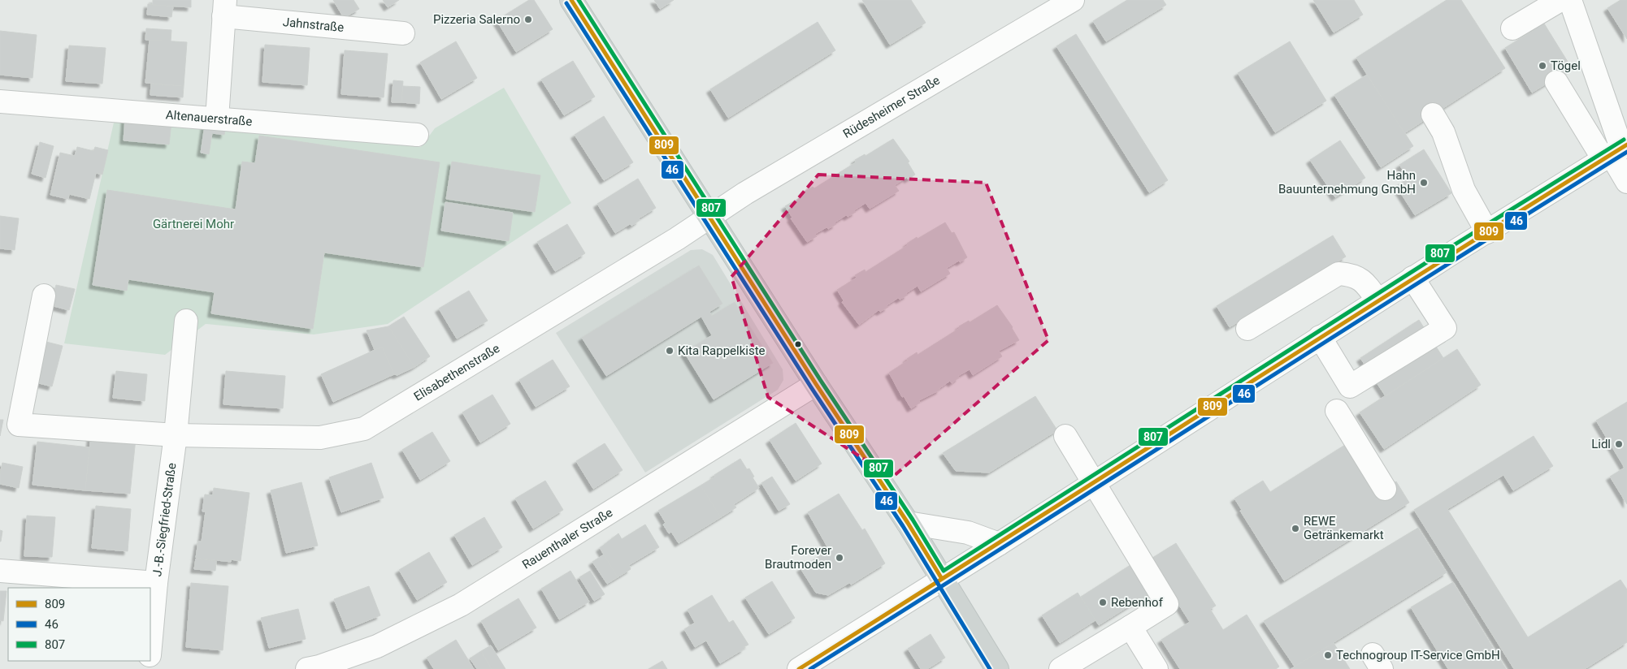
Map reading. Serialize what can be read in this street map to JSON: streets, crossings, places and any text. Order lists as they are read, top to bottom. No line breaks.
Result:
{"streets":{"street":["Jahnstraße","Rüdesheimer Straße","Altenauerstraße","Elisabethenstraße","J.-B.-Siegfried-Straße","Rauenthaler Straße"]},"crossings":[["Jahnstraße","Altenauerstraße"],["Rüdesheimer Straße","Elisabethenstraße"],["Elisabethenstraße","J.-B.-Siegfried-Straße"]],"parks":["Gärtnerei Mohr"],"places":["Pizzeria Salerno","Tögel","Hahn Bauunternehmung GmbH","Kita Rappelkiste","Lidl","REWE Getränkemarkt","Forever Brautmoden","Rebenhof","Technogroup IT-Service GmbH"],"lines":["transit line 809","transit line 807","transit line 46"],"legend":["809","46","807"]}
